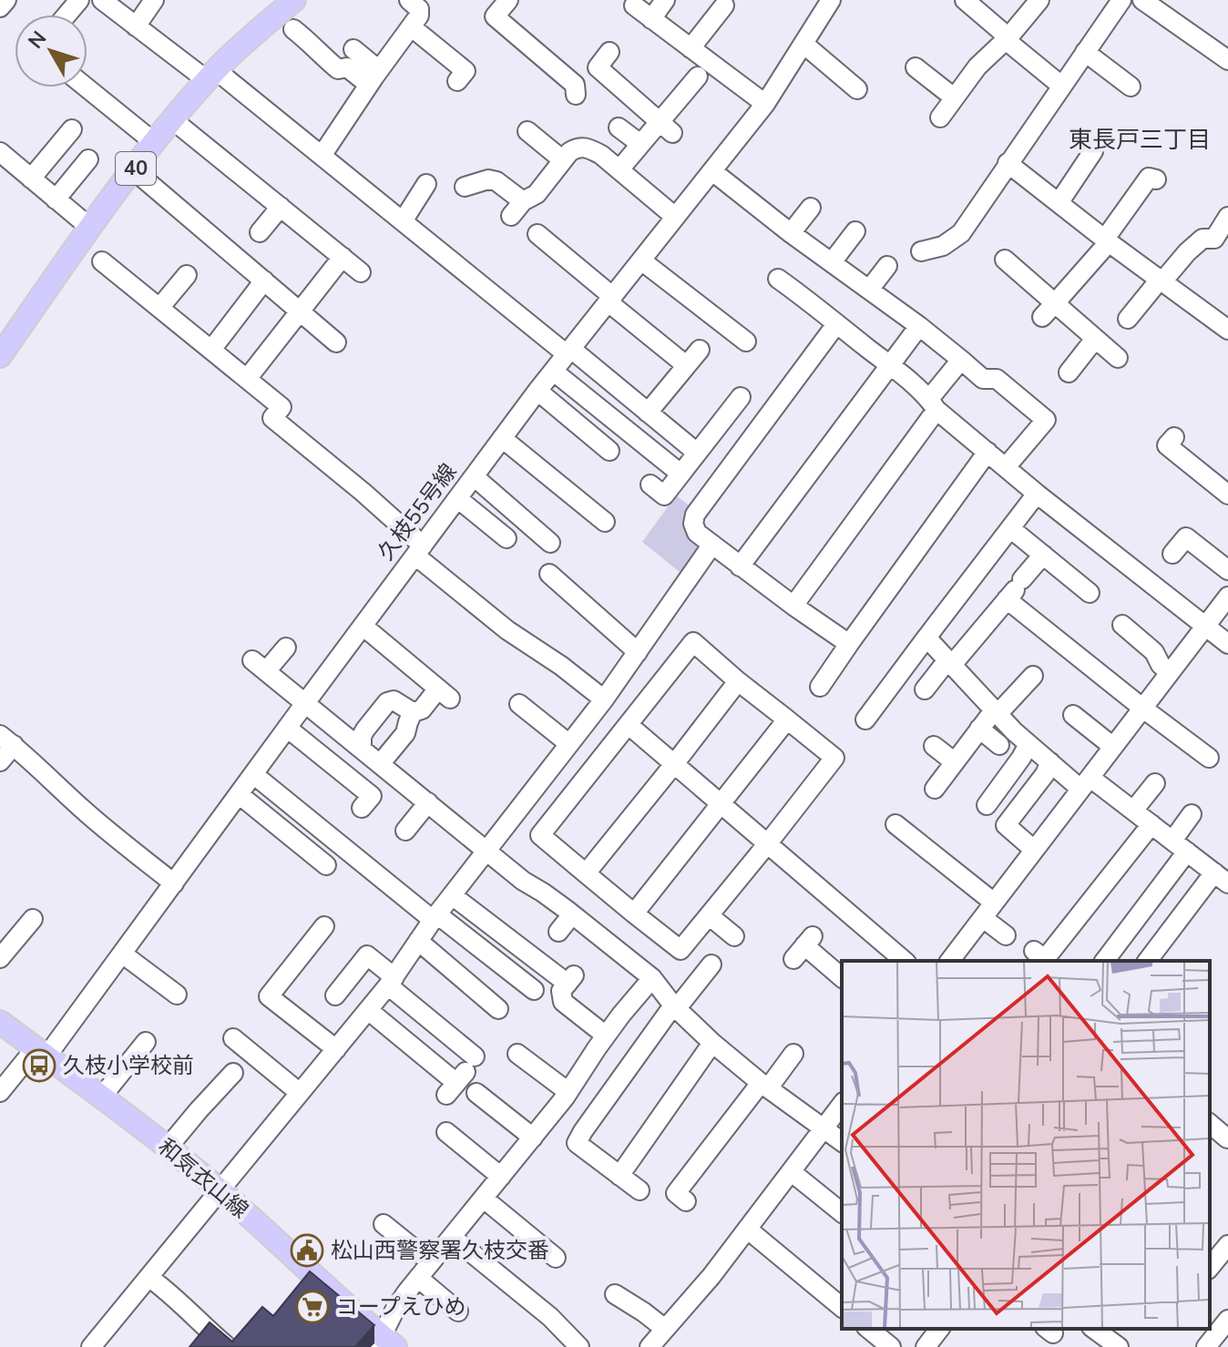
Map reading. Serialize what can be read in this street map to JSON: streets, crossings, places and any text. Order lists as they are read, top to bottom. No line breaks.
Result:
{"streets":{"main road":["40","和気衣山線"],"street":["久枝55号線"]},"crossings":[["久枝55号線","和気衣山線"]],"districts":["東長戸三丁目"],"places":{"bus stop":["久枝小学校前"],"public building":["松山西警察署久枝交番"],"supermarket":["コープえひめ"]},"north":"top left"}
